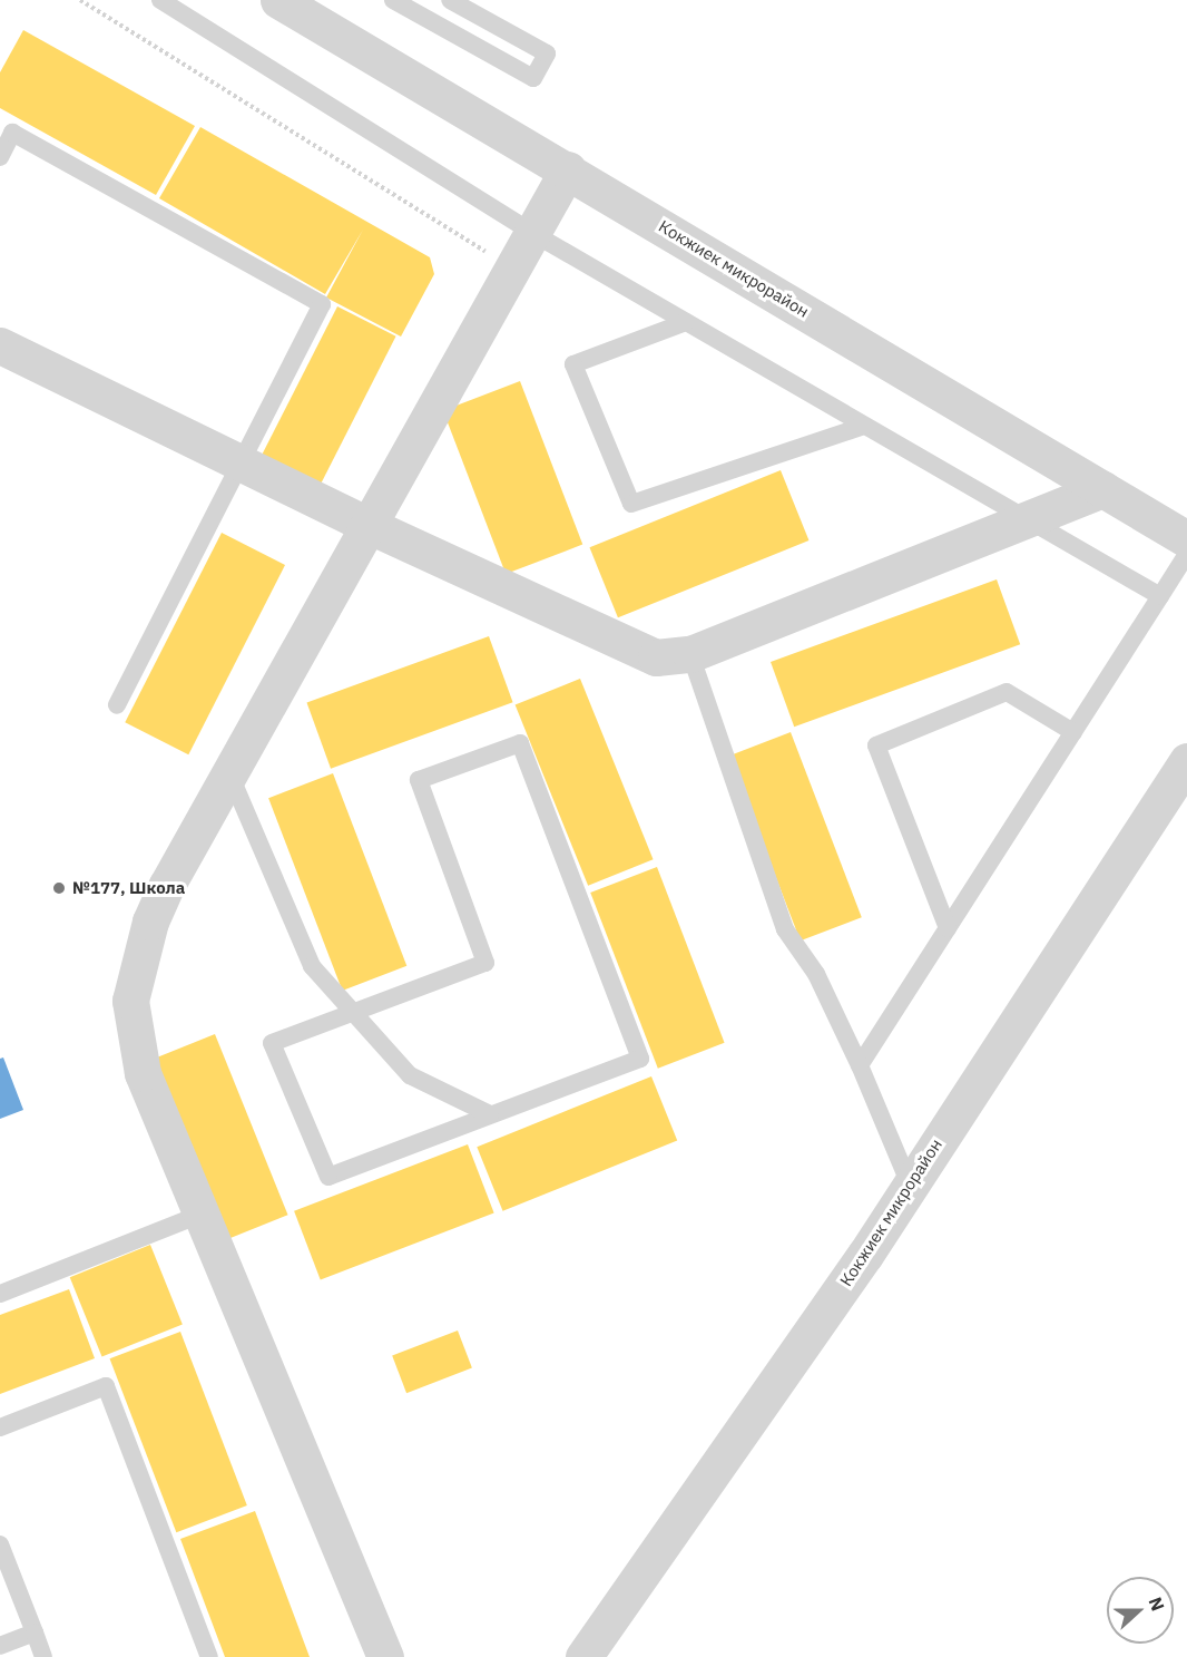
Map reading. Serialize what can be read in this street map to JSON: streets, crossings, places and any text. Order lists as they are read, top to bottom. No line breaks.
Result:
{"streets":{"street":["Кокжиек микрорайон"]},"places":["№177, Школа"],"north":"right"}
